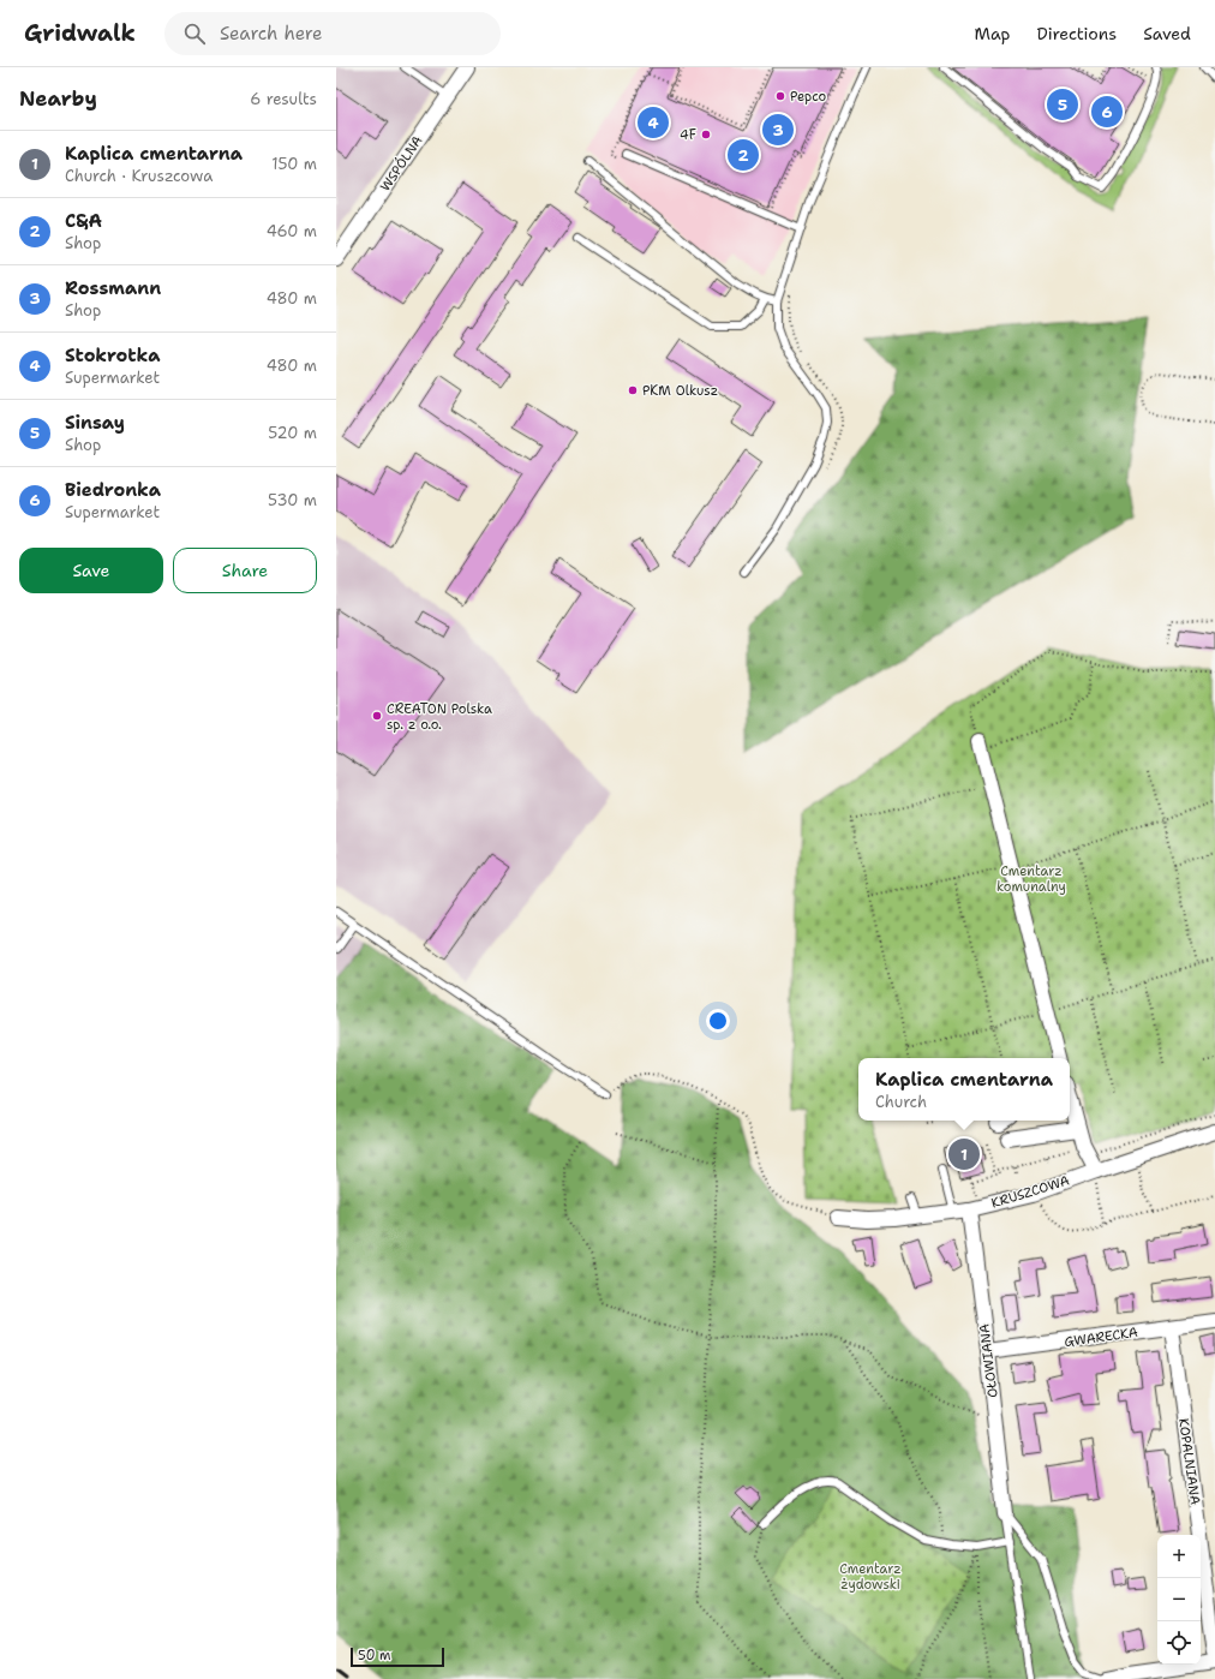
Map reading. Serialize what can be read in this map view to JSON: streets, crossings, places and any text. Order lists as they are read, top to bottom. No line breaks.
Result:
{"streets":{"street":["WSPÓLNA","KRUSZCOWA","GWARECKA","OŁOWIANA","KOPALNIANA"]},"crossings":[["KRUSZCOWA","OŁOWIANA"],["GWARECKA","OŁOWIANA"],["GWARECKA","KOPALNIANA"]],"parks":["Cmentarz komunalny","Cmentarz żydowski"],"places":["Pepco","4F","PKM Olkusz","CREATON Polska sp. z o.o."],"scale_bar":"50 m","page":{"header":"Gridwalk","search":"Search here","nav":["Map","Directions","Saved"],"heading":["Nearby","6 results"],"pins":["5","6","4","3","2","1"],"list":[{"mark":"1","name":"Kaplica cmentarna","note":"Church · Kruszcowa","value":"150 m"},{"mark":"2","name":"C&A","note":"Shop","value":"460 m"},{"mark":"3","name":"Rossmann","note":"Shop","value":"480 m"},{"mark":"4","name":"Stokrotka","note":"Supermarket","value":"480 m"},{"mark":"5","name":"Sinsay","note":"Shop","value":"520 m"},{"mark":"6","name":"Biedronka","note":"Supermarket","value":"530 m"}],"buttons":["Save","Share"],"popup":["Kaplica cmentarna","Church"],"map_buttons":["+","−"],"scale":"50 m"}}
